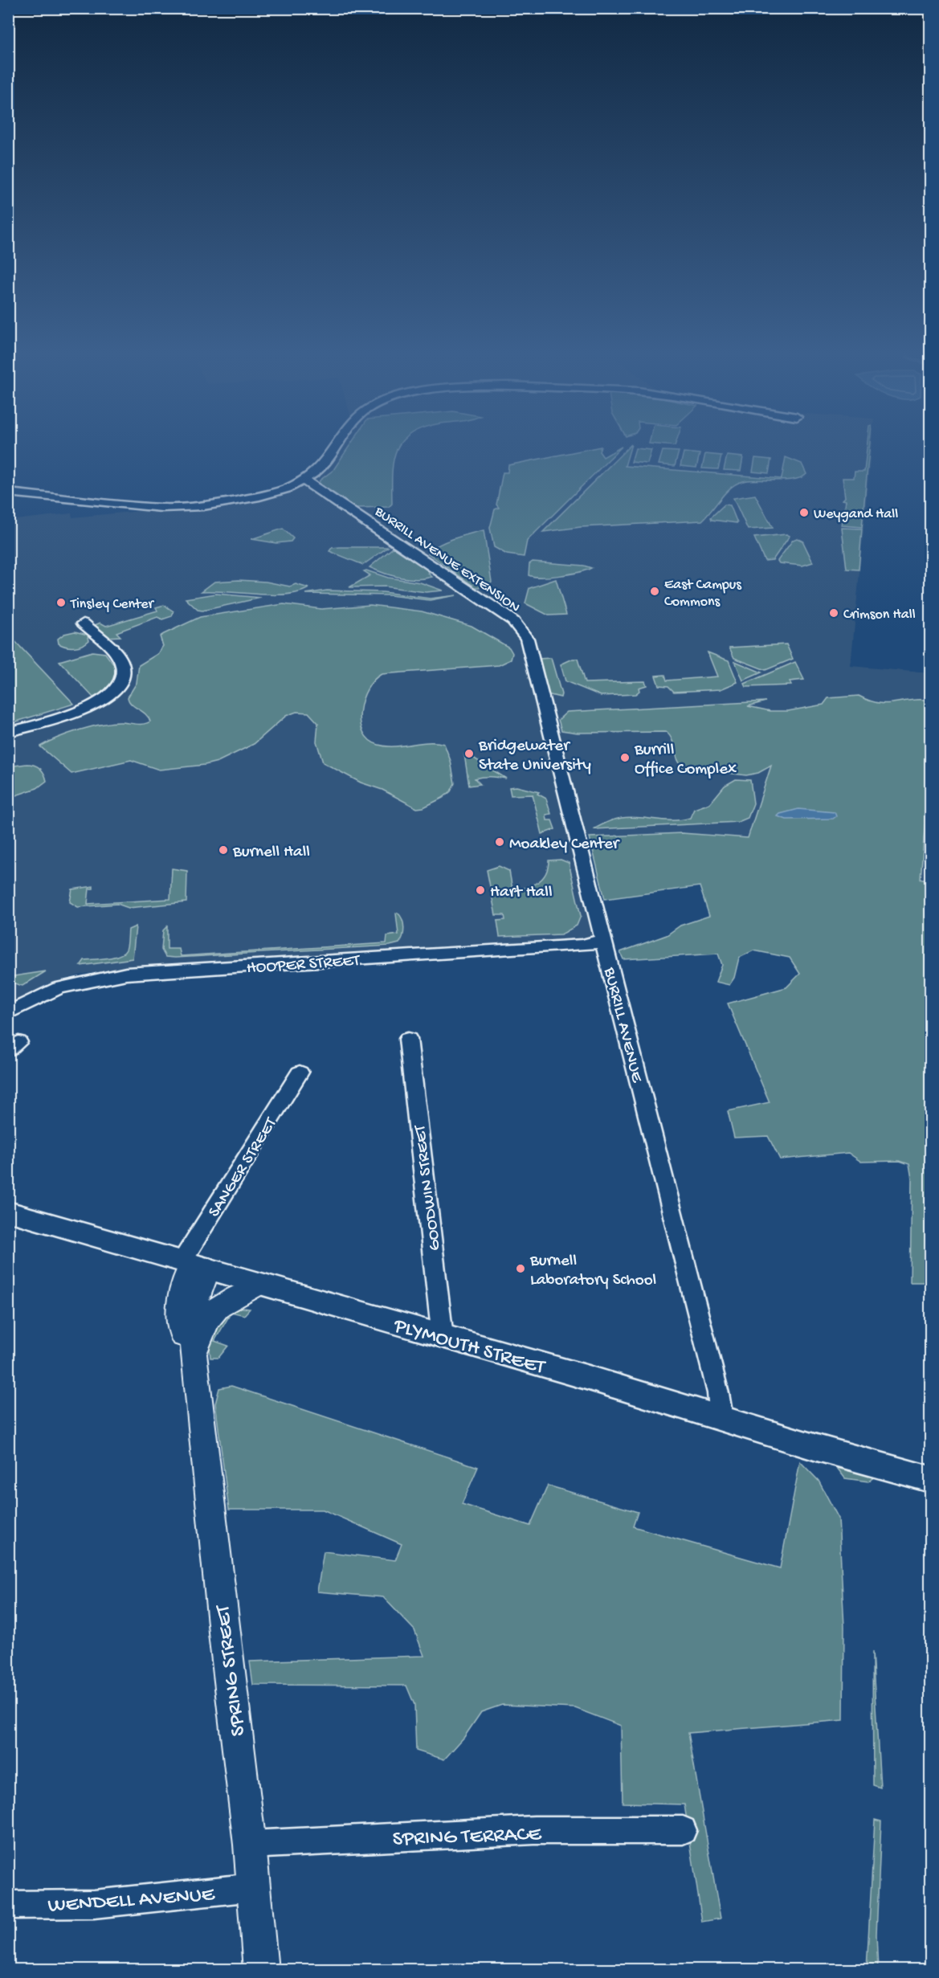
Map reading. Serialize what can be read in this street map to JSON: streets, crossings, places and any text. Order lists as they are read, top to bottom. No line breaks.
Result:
{"streets":{"main road":["PLYMOUTH STREET"],"street":["BURRILL AVENUE EXTENSION","HOOPER STREET","BURRILL AVENUE","SANGER STREET","GOODWIN STREET","SPRING STREET","SPRING TERRACE","WENDELL AVENUE"]},"crossings":[["BURRILL AVENUE EXTENSION","BURRILL AVENUE"],["HOOPER STREET","BURRILL AVENUE"],["BURRILL AVENUE","PLYMOUTH STREET"],["SANGER STREET","PLYMOUTH STREET"],["SANGER STREET","SPRING STREET"],["GOODWIN STREET","PLYMOUTH STREET"],["PLYMOUTH STREET","SPRING STREET"],["SPRING STREET","SPRING TERRACE"],["SPRING STREET","WENDELL AVENUE"]],"places":["Weygand Hall","East Campus Commons","Tinsley Center","Crimson Hall","Bridgewater State University","Burrill Office Complex","Moakley Center","Burnell Hall","Hart Hall","Burnell Laboratory School"]}
